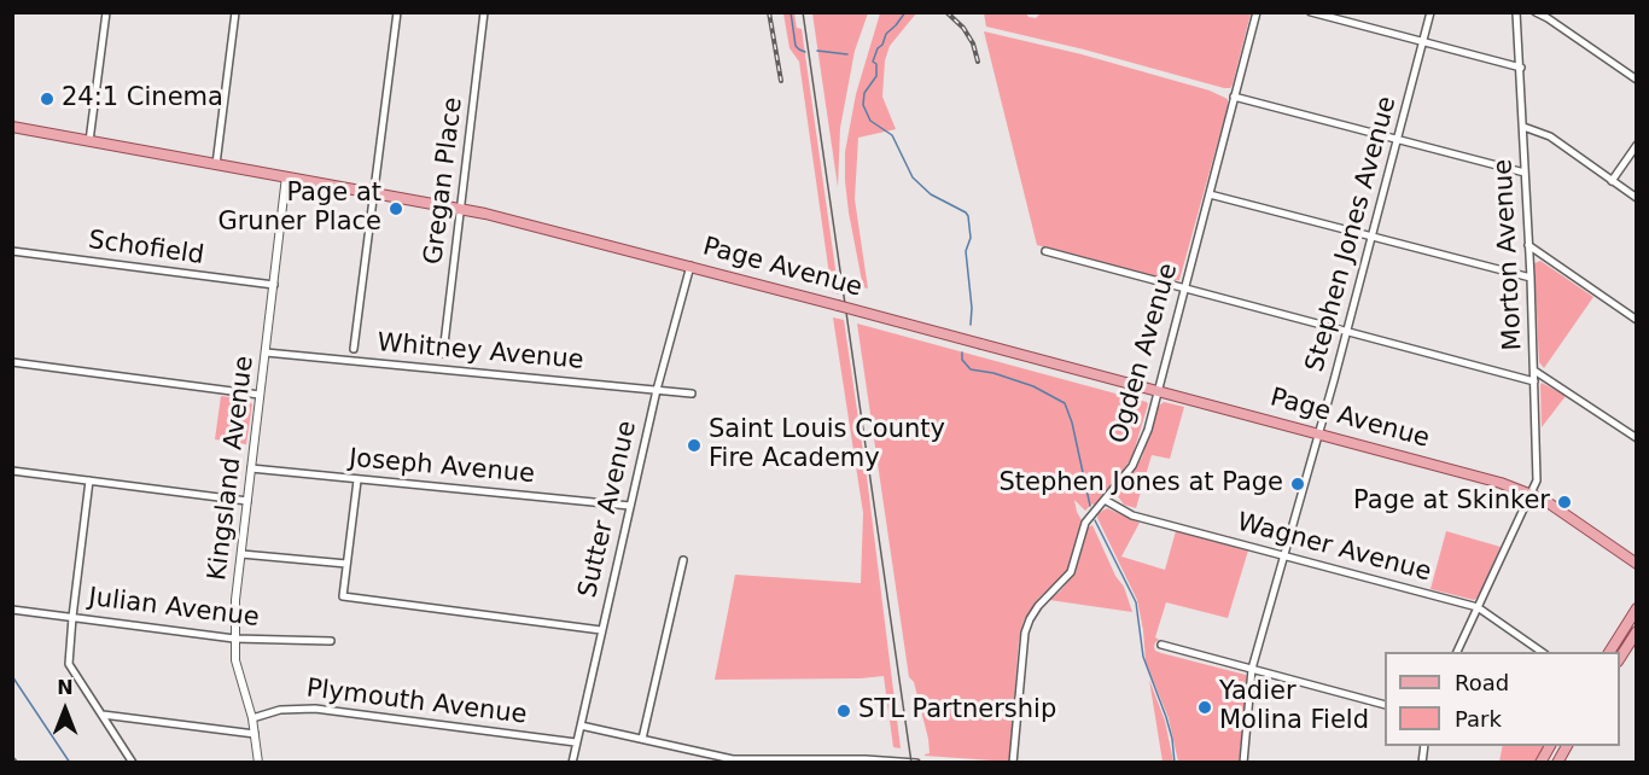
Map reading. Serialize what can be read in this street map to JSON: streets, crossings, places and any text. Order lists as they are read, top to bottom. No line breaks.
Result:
{"streets":{"main road":["Page Avenue"],"street":["Gregan Place","Stephen Jones Avenue","Schofield","Morton Avenue","Whitney Avenue","Ogden Avenue","Joseph Avenue","Kingsland Avenue","Sutter Avenue","Wagner Avenue","Julian Avenue","Plymouth Avenue"]},"crossings":[["Gregan Place","Page Avenue"],["Stephen Jones Avenue","Page Avenue"],["Stephen Jones Avenue","Wagner Avenue"],["Schofield","Kingsland Avenue"],["Morton Avenue","Page Avenue"],["Morton Avenue","Wagner Avenue"],["Page Avenue","Ogden Avenue"],["Page Avenue","Kingsland Avenue"],["Page Avenue","Sutter Avenue"],["Whitney Avenue","Kingsland Avenue"],["Whitney Avenue","Sutter Avenue"],["Ogden Avenue","Wagner Avenue"],["Joseph Avenue","Kingsland Avenue"],["Joseph Avenue","Sutter Avenue"],["Kingsland Avenue","Julian Avenue"],["Kingsland Avenue","Plymouth Avenue"],["Sutter Avenue","Plymouth Avenue"]],"places":["24:1 Cinema","Page at Gruner Place","Saint Louis County Fire Academy","Stephen Jones at Page","Page at Skinker","Yadier Molina Field","STL Partnership"],"legend":["Road","Park"],"north":"top"}
